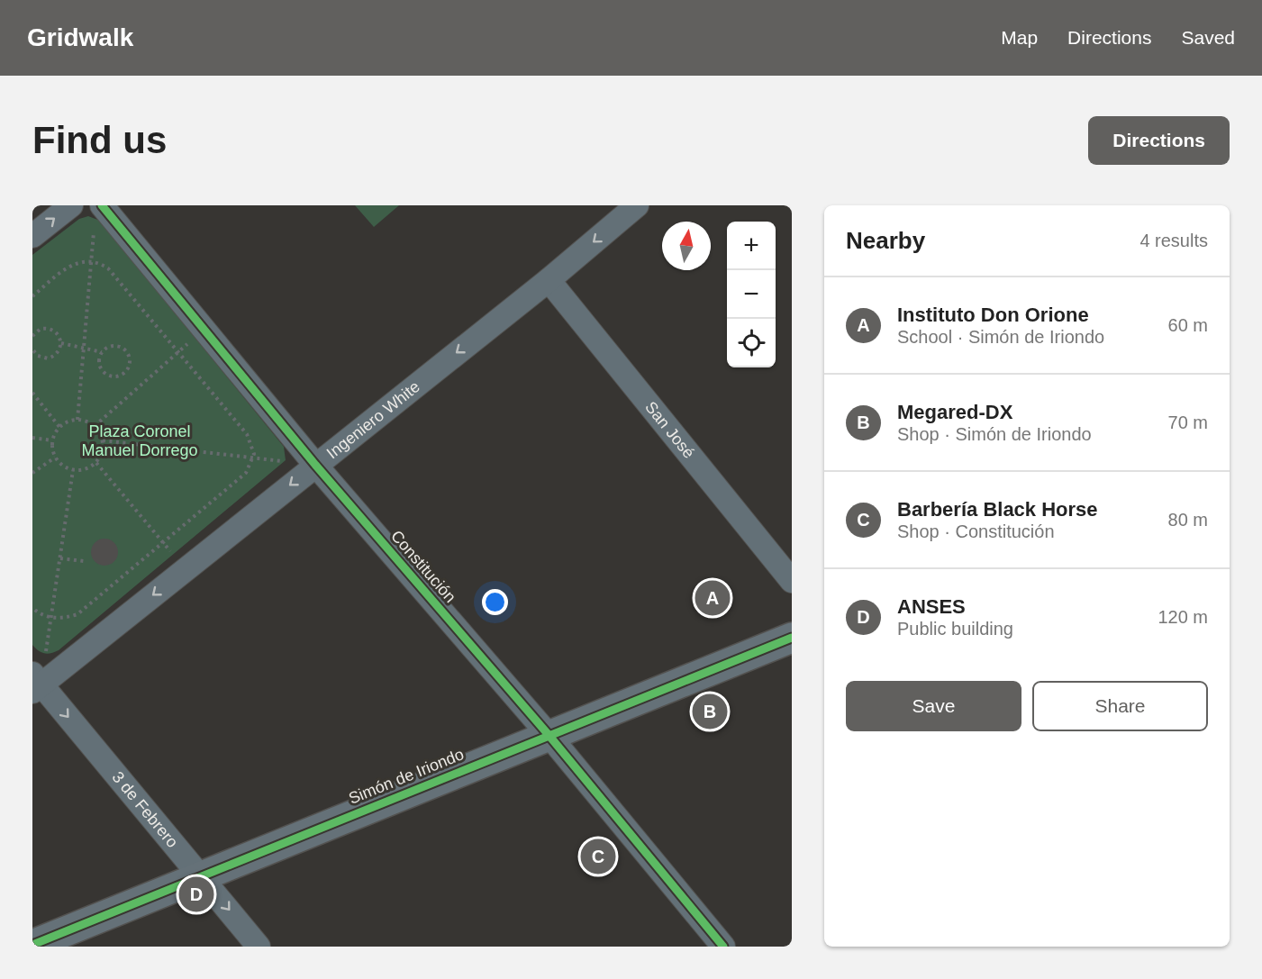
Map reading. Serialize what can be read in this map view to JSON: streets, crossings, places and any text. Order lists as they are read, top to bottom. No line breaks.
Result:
{"streets":{"street":["Ingeniero White","San José","Constitución","Simón de Iriondo","3 de Febrero"]},"crossings":[["Ingeniero White","San José"],["Ingeniero White","Constitución"],["Ingeniero White","3 de Febrero"],["Constitución","Simón de Iriondo"],["Simón de Iriondo","3 de Febrero"]],"one_way":["Ingeniero White","3 de Febrero"],"parks":["Plaza Coronel Manuel Dorrego"],"north":"top","page":{"header":"Gridwalk","nav":["Map","Directions","Saved"],"buttons":["Directions",["Save","Share"]],"title":"Find us","heading":["Nearby","4 results"],"map_buttons":["+","−"],"list":[{"mark":"A","name":"Instituto Don Orione","note":"School · Simón de Iriondo","value":"60 m"},{"mark":"B","name":"Megared-DX","note":"Shop · Simón de Iriondo","value":"70 m"},{"mark":"C","name":"Barbería Black Horse","note":"Shop · Constitución","value":"80 m"},{"mark":"D","name":"ANSES","note":"Public building","value":"120 m"}],"pins":["A","B","C","D"]}}
